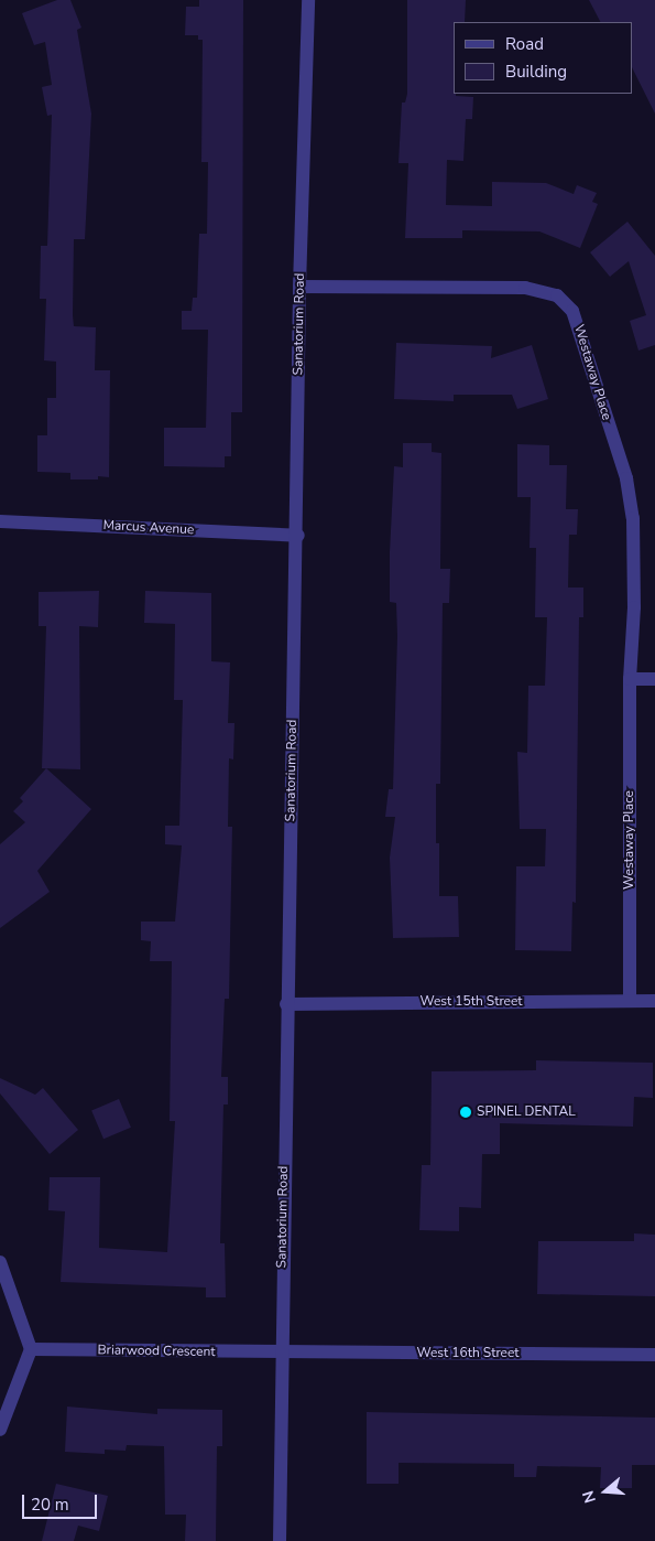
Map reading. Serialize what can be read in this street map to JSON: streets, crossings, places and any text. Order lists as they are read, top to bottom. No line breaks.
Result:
{"streets":{"street":["Sanatorium Road","Westaway Place","Marcus Avenue","West 15th Street","Briarwood Crescent","West 16th Street"]},"crossings":[["Sanatorium Road","Westaway Place"],["Sanatorium Road","Marcus Avenue"],["Sanatorium Road","West 15th Street"],["Sanatorium Road","Briarwood Crescent"],["Sanatorium Road","West 16th Street"],["Westaway Place","West 15th Street"],["Briarwood Crescent","West 16th Street"]],"places":["SPINEL DENTAL"],"legend":["Road","Building"],"scale_bar":"20 m","north":"left"}
